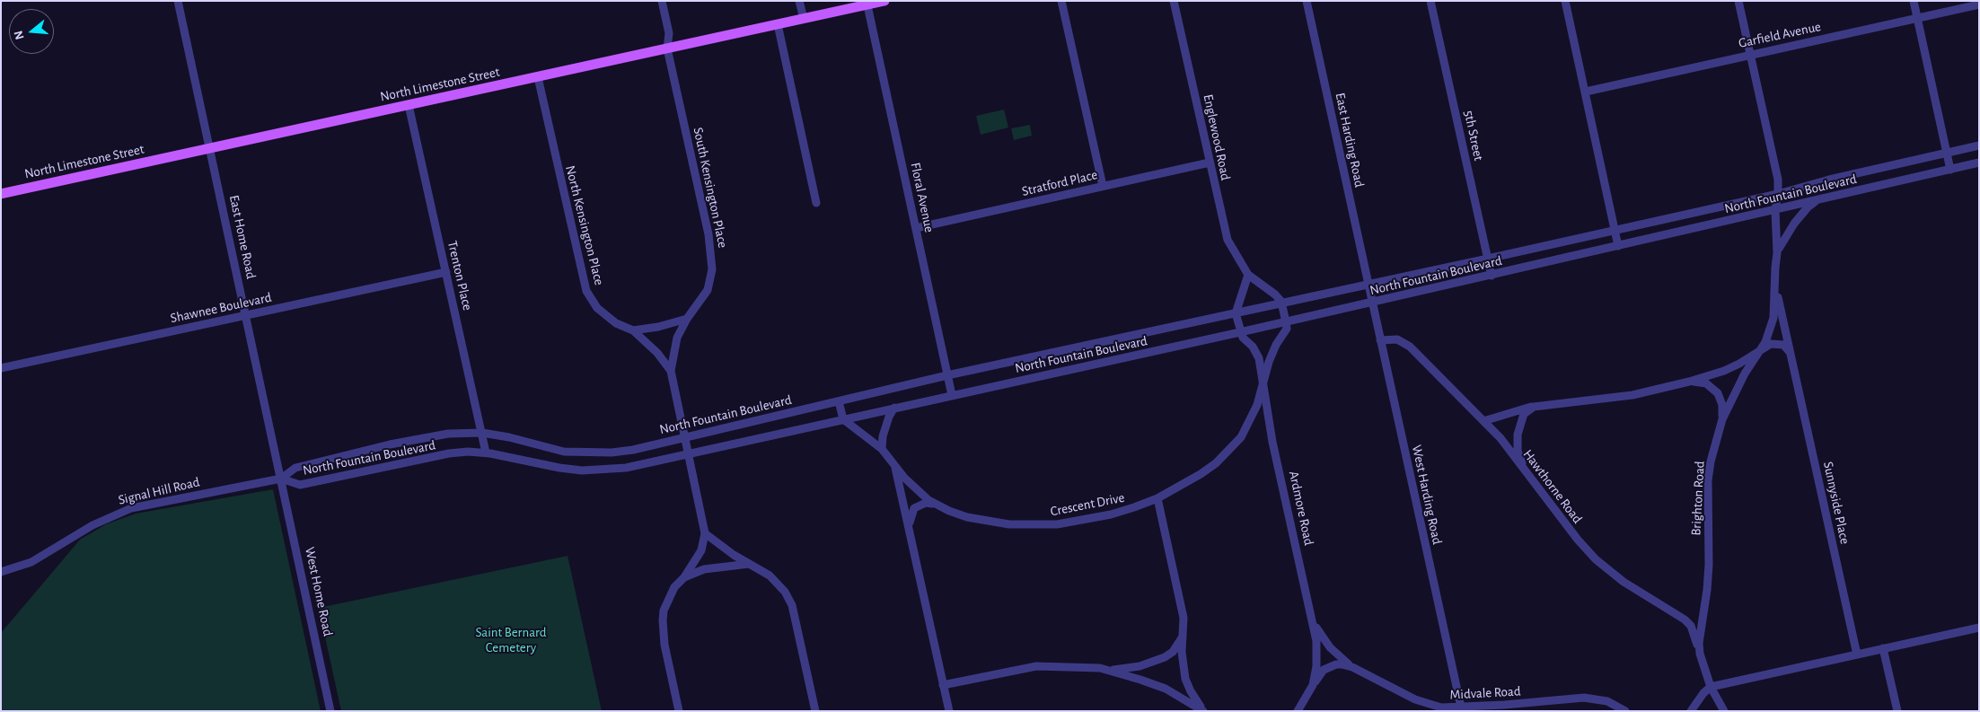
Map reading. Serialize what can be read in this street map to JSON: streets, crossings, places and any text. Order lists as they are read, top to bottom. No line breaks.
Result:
{"streets":{"main road":["North Limestone Street"],"street":["Garfield Avenue","5th Street","Englewood Road","East Harding Road","Stratford Place","South Kensington Place","North Fountain Boulevard","Floral Avenue","North Kensington Place","East Home Road","Trenton Place","Shawnee Boulevard","Hawthorne Road","Signal Hill Road","West Harding Road","Brighton Road","Sunnyside Place","Crescent Drive","Ardmore Road","West Home Road","Midvale Road"]},"crossings":[["Garfield Avenue","Brighton Road"],["North Limestone Street","South Kensington Place"],["North Limestone Street","Floral Avenue"],["North Limestone Street","North Kensington Place"],["North Limestone Street","East Home Road"],["North Limestone Street","Trenton Place"],["5th Street","North Fountain Boulevard"],["Englewood Road","Stratford Place"],["Englewood Road","North Fountain Boulevard"],["East Harding Road","North Fountain Boulevard"],["East Harding Road","West Harding Road"],["Stratford Place","Floral Avenue"],["South Kensington Place","North Kensington Place"],["North Fountain Boulevard","Floral Avenue"],["North Fountain Boulevard","East Home Road"],["North Fountain Boulevard","Trenton Place"],["North Fountain Boulevard","Signal Hill Road"],["North Fountain Boulevard","West Harding Road"],["North Fountain Boulevard","Brighton Road"],["North Fountain Boulevard","Crescent Drive"],["North Fountain Boulevard","Ardmore Road"],["North Fountain Boulevard","West Home Road"],["East Home Road","Shawnee Boulevard"],["East Home Road","Signal Hill Road"],["East Home Road","West Home Road"],["Trenton Place","Shawnee Boulevard"],["Hawthorne Road","West Harding Road"],["Hawthorne Road","Brighton Road"],["Signal Hill Road","West Home Road"],["West Harding Road","Midvale Road"],["Brighton Road","Sunnyside Place"],["Crescent Drive","Ardmore Road"],["Ardmore Road","Midvale Road"]],"parks":["Saint Bernard Cemetery"],"north":"left"}
